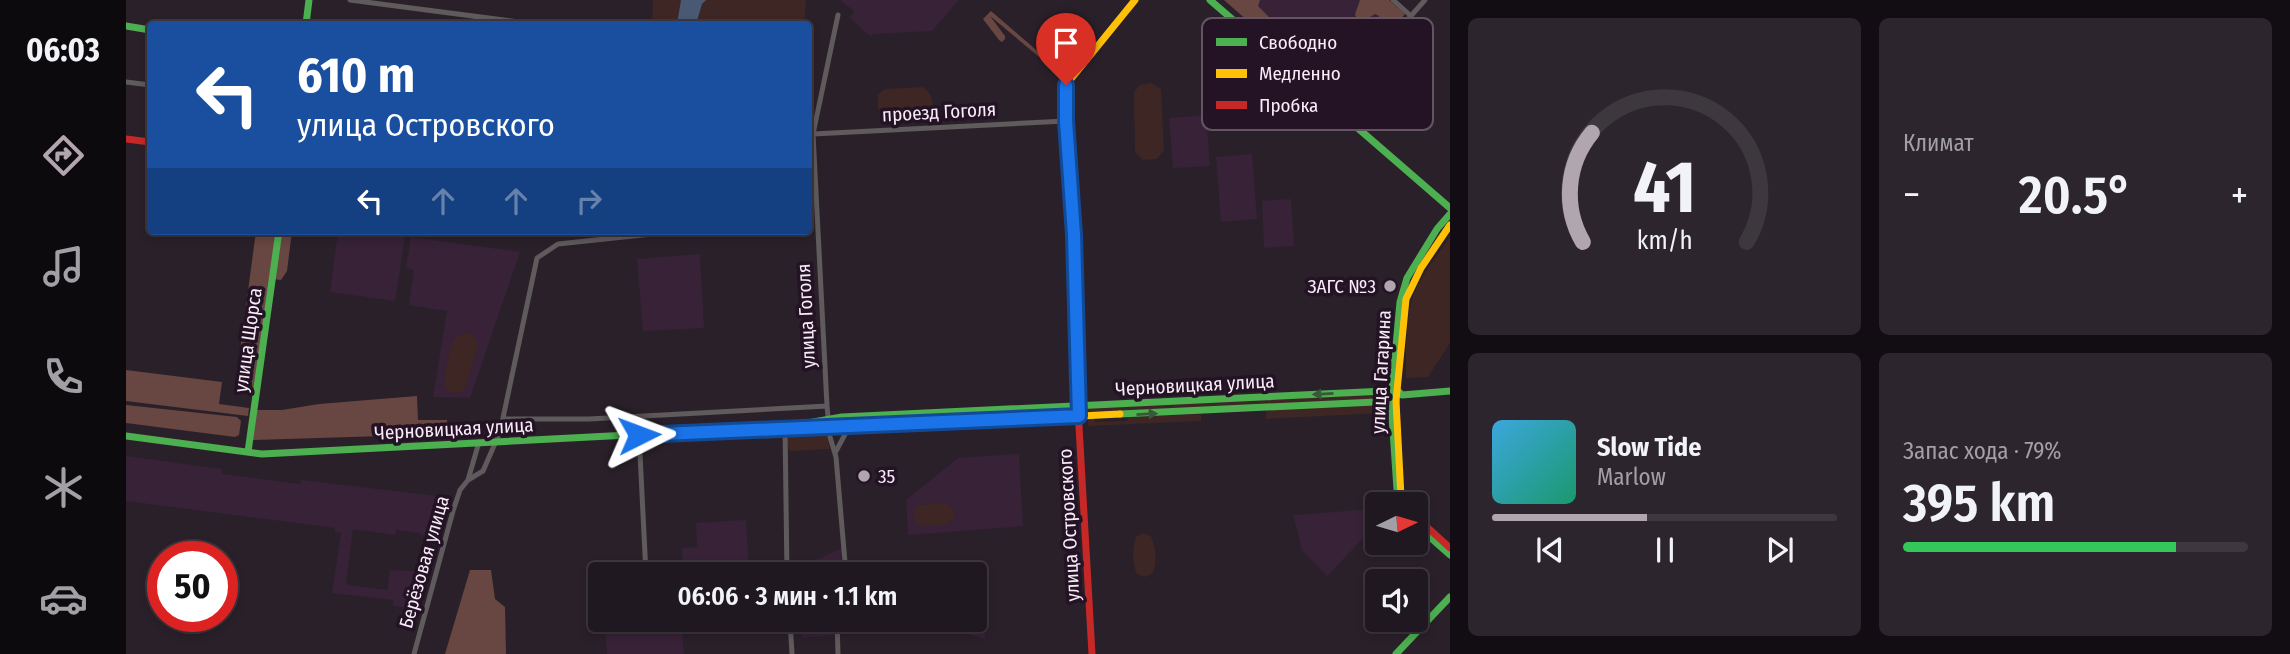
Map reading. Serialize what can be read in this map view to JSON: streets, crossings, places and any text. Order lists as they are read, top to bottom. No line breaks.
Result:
{"streets":{"main road":["улица Щорса","улица Гагарина","Черновицкая улица","улица Островского"],"street":["проезд Гоголя","улица Гоголя","Берёзовая улица"]},"crossings":[["проезд Гоголя","улица Гоголя"],["проезд Гоголя","улица Островского"],["улица Гоголя","Черновицкая улица"],["улица Щорса","Черновицкая улица"],["улица Гагарина","Черновицкая улица"],["Черновицкая улица","улица Островского"],["Черновицкая улица","Берёзовая улица"]],"places":["ЗАГС №3","35"],"legend":["Свободно","Медленно","Пробка"],"north":"right","page":{"tabs":"06:03","tile":["Климат",["Запас хода · 79%","395 km"]],"turn":["610 m","улица Островского"],"heat":["−","20.5°","+"],"song":["Slow Tide","Marlow"],"limit":"50","trip":"06:06 · 3 мин · 1.1 km","gauge":["41","km/h"]}}
